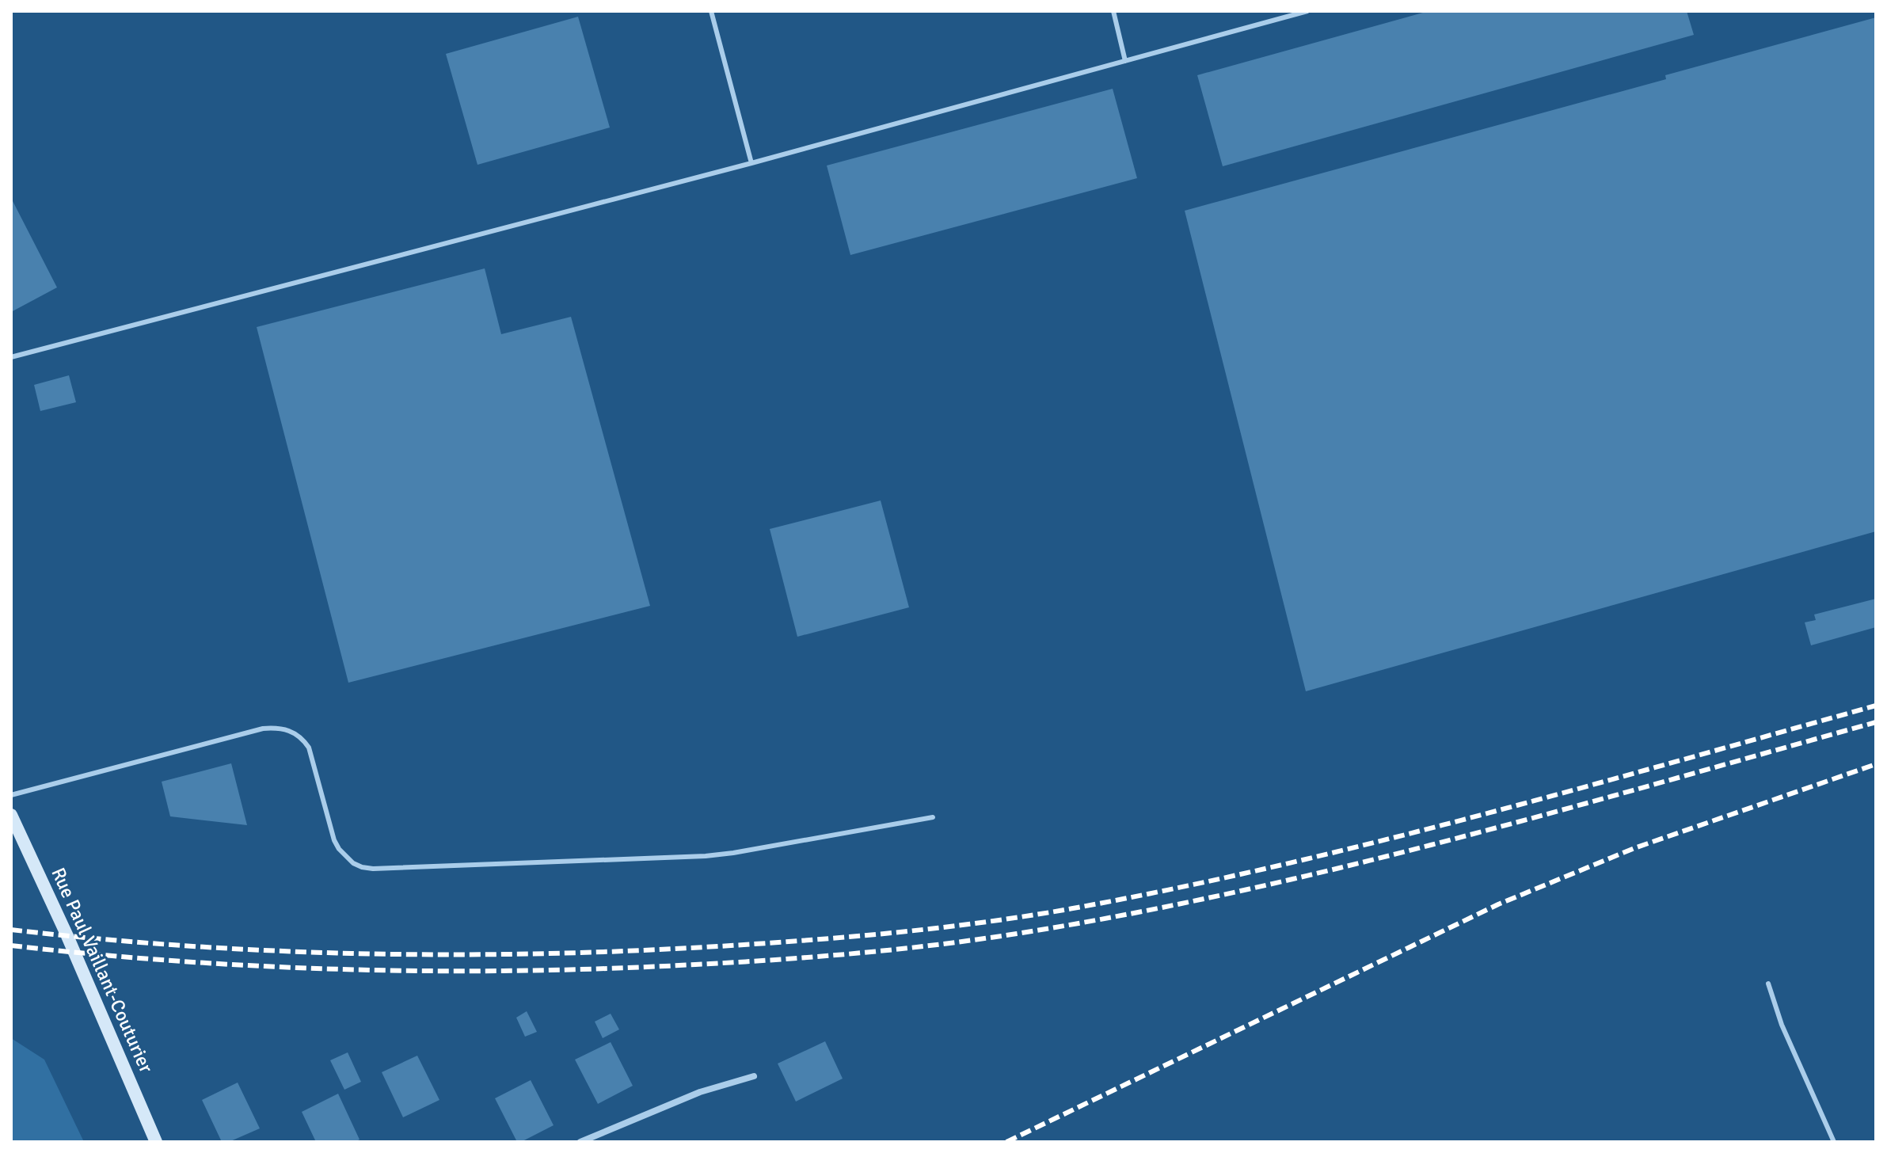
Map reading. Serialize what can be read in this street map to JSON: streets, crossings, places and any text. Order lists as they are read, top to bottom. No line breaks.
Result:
{"streets":{"street":["Rue Paul Vaillant-Couturier"]}}
